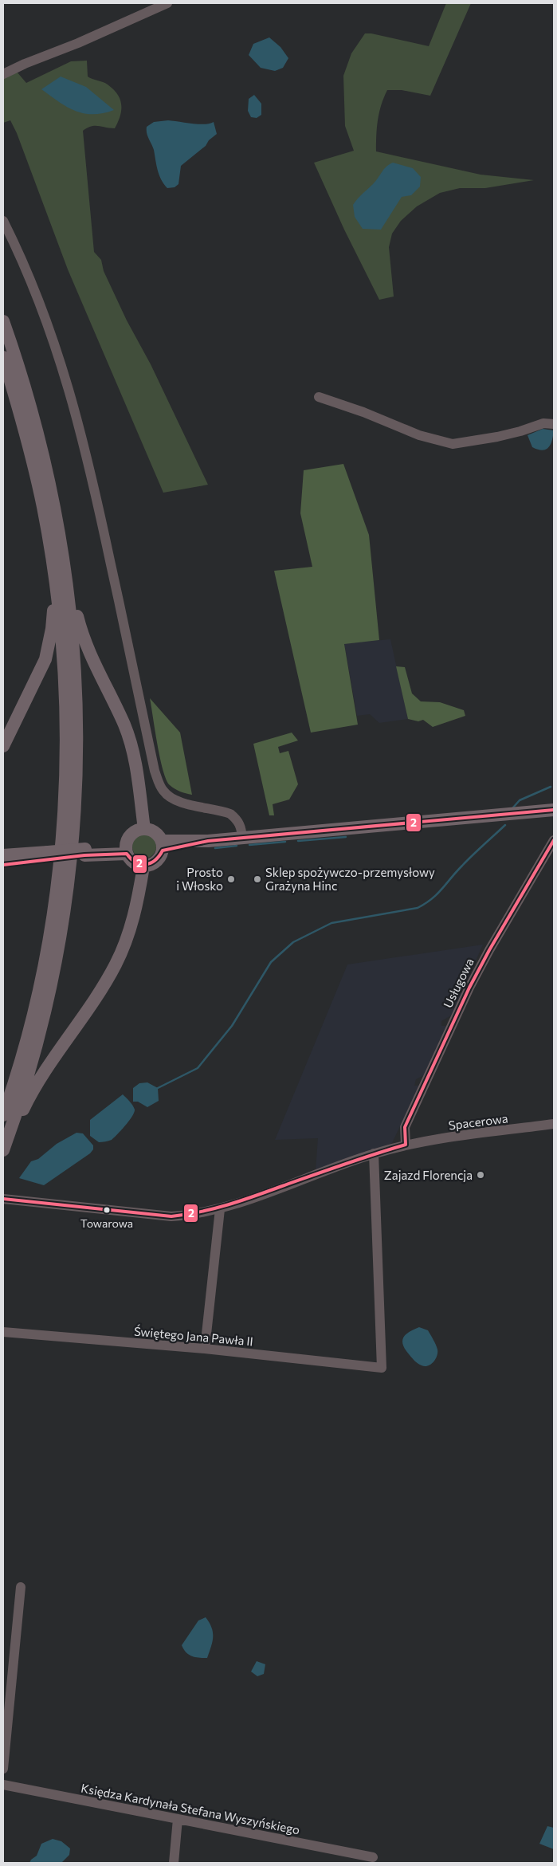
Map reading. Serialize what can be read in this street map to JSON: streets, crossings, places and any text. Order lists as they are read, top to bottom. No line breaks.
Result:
{"streets":{"street":["Usługowa","Spacerowa","Świętego Jana Pawła II","Księdza Kardynała Stefana Wyszyńskiego"]},"crossings":[["Usługowa","Spacerowa"]],"places":["Prosto i Włosko","Sklep spożywczo-przemysłowy Grażyna Hinc","Zajazd Florencja","Towarowa"],"lines":["transit line 2"]}
